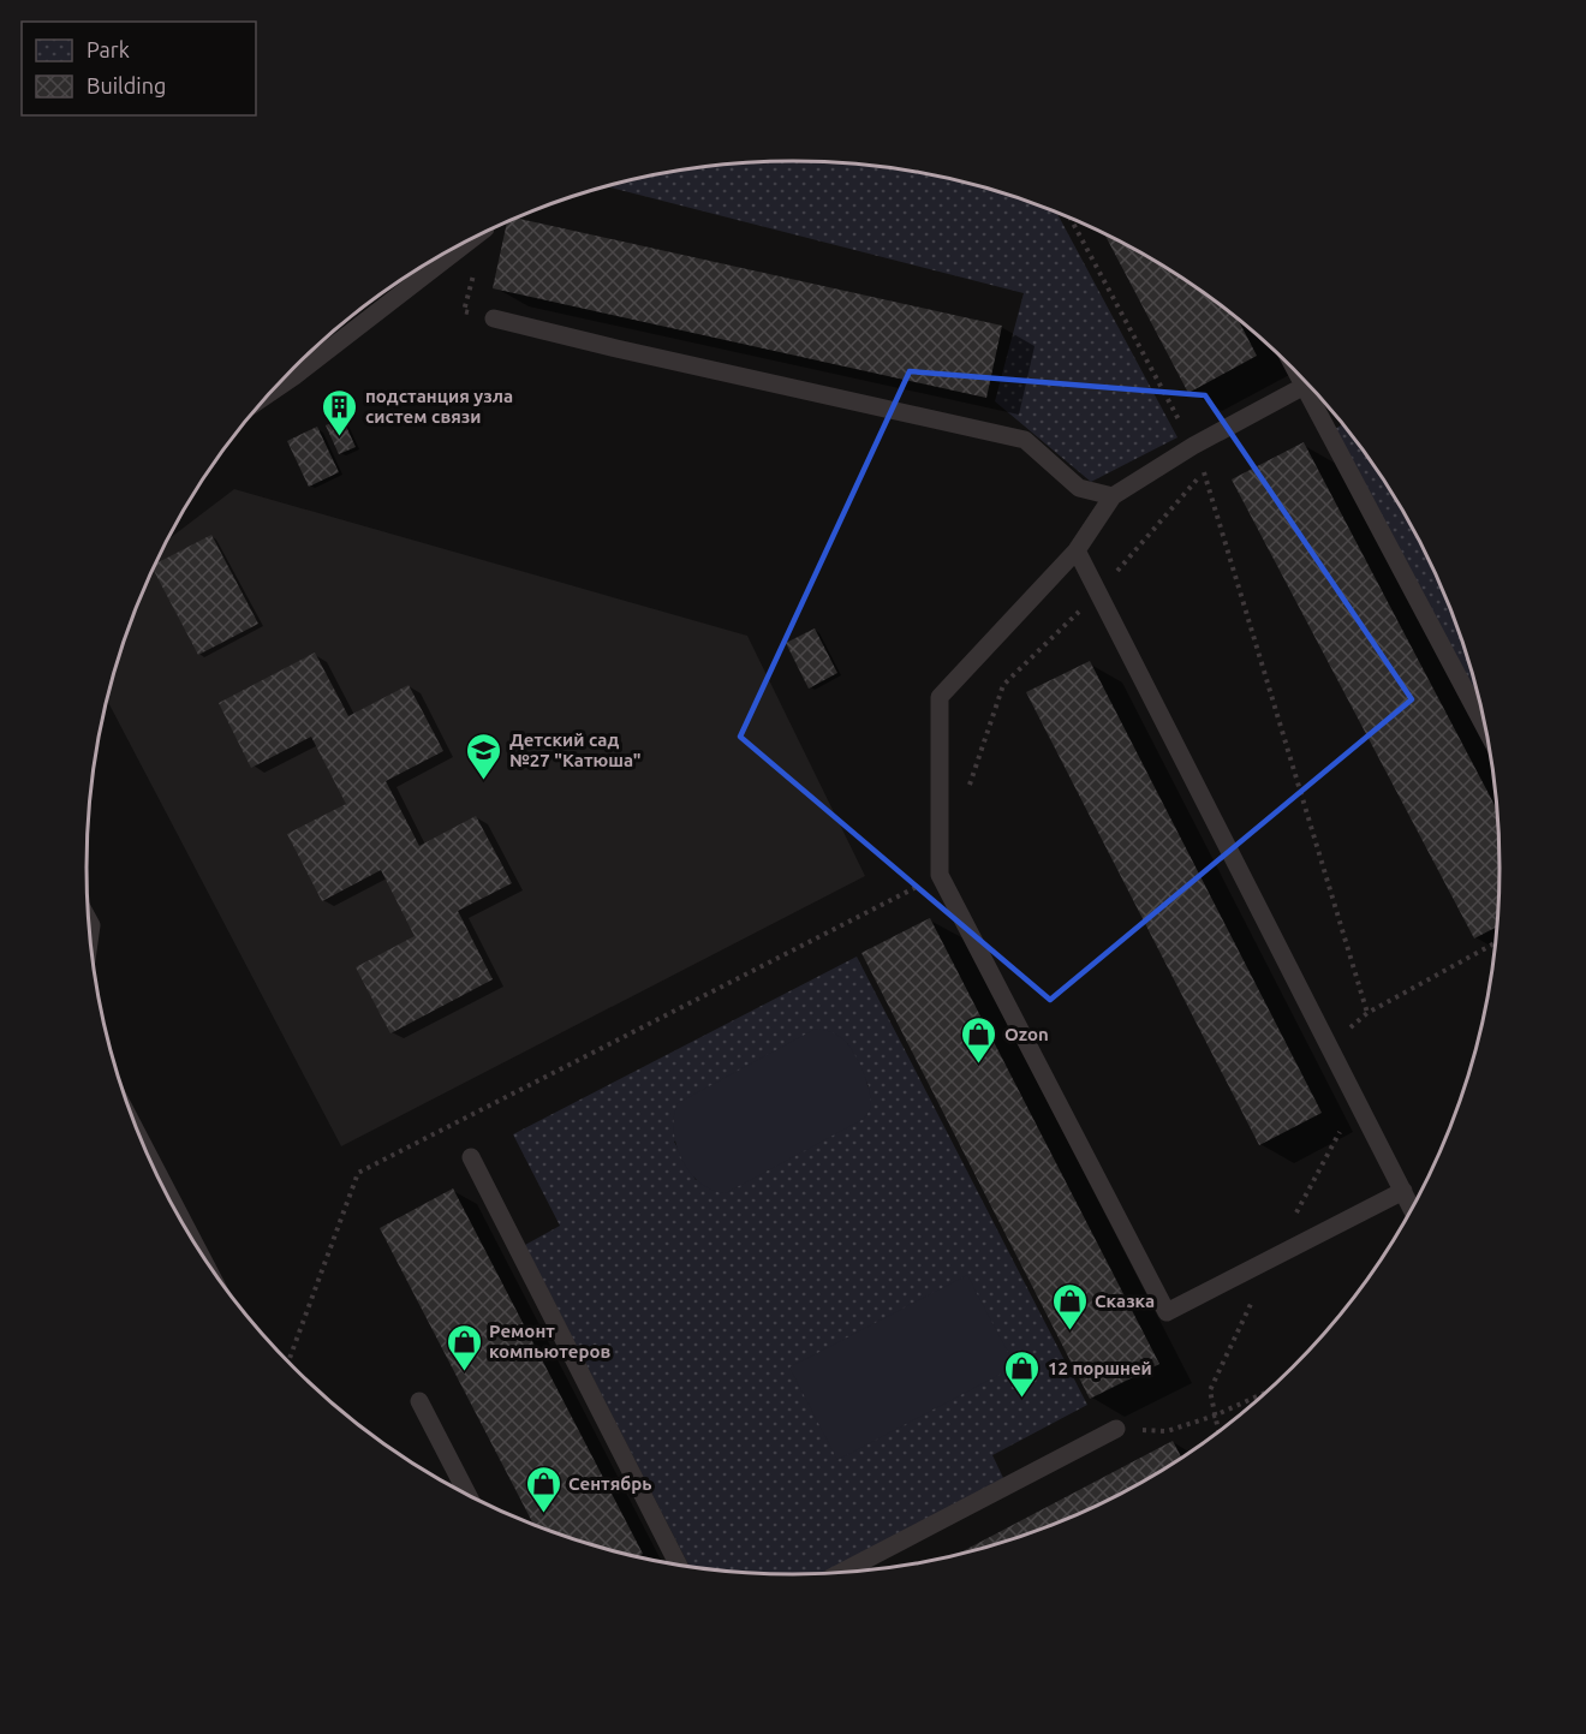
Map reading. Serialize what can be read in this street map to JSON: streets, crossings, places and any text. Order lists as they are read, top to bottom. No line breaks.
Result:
{"places":{"building":["подстанция узла систем связи"],"school or university":["Детский сад №27 \"Катюша\""],"shop":["Ozon","Сказка","Ремонт компьютеров","12 поршней","Сентябрь"]},"legend":["Park","Building"]}
